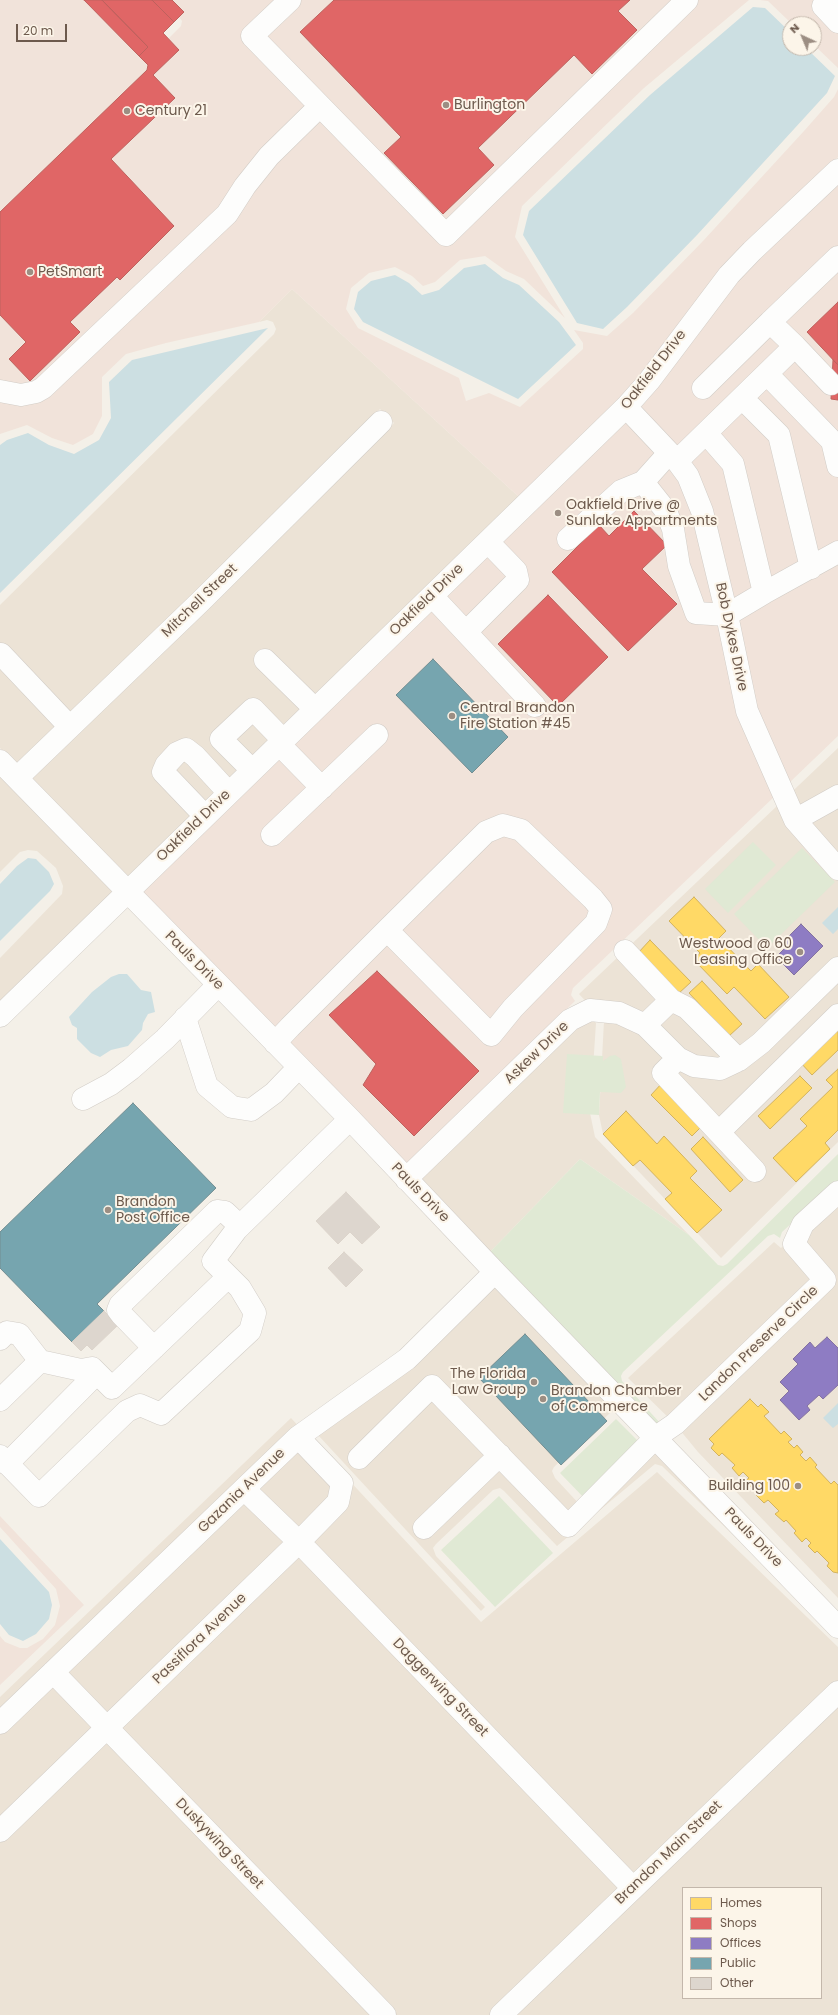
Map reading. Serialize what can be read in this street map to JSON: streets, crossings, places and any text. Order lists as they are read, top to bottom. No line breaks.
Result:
{"streets":{"street":["Oakfield Drive","Mitchell Street","Bob Dykes Drive","Pauls Drive","Askew Drive","Landon Preserve Circle","Gazania Avenue","Passiflora Avenue","Daggerwing Street","Duskywing Street","Brandon Main Street"]},"crossings":[["Oakfield Drive","Bob Dykes Drive"],["Oakfield Drive","Pauls Drive"],["Mitchell Street","Pauls Drive"],["Pauls Drive","Askew Drive"],["Pauls Drive","Landon Preserve Circle"],["Pauls Drive","Gazania Avenue"],["Gazania Avenue","Passiflora Avenue"],["Gazania Avenue","Daggerwing Street"],["Gazania Avenue","Duskywing Street"],["Passiflora Avenue","Daggerwing Street"],["Passiflora Avenue","Duskywing Street"],["Daggerwing Street","Brandon Main Street"]],"places":["Burlington","Century 21","PetSmart","Oakfield Drive @ Sunlake Appartments","Central Brandon Fire Station #45","Westwood @ 60 Leasing Office","Brandon Post Office","The Florida Law Group","Brandon Chamber of Commerce","Building 100"],"legend":["Homes","Shops","Offices","Public","Other"],"scale_bar":"20 m","north":"top left"}
